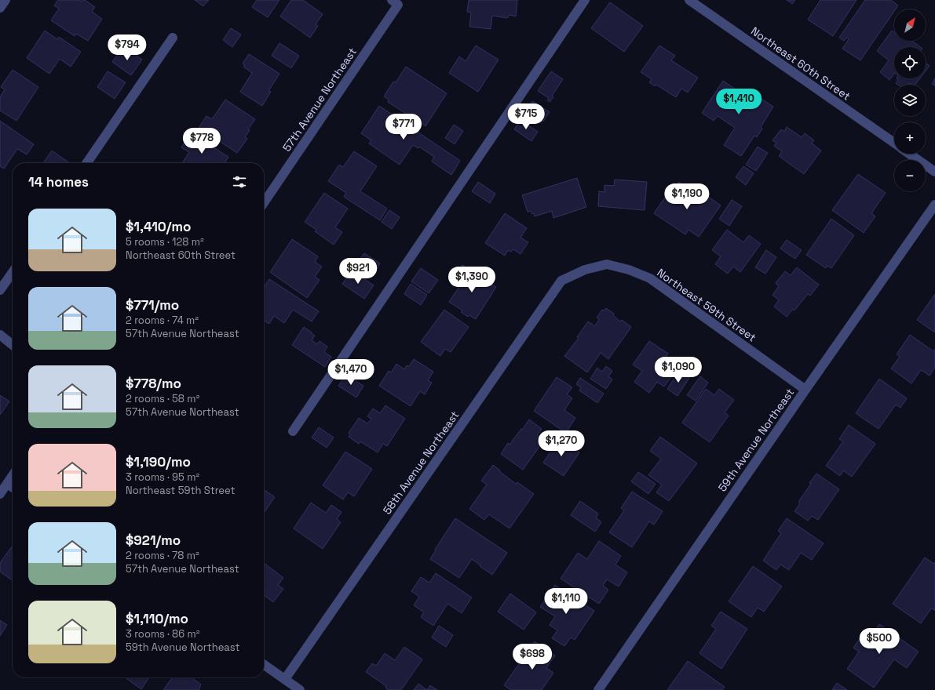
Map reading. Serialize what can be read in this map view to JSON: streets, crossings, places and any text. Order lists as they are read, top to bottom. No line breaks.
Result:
{"streets":{"street":["Northeast 60th Street","57th Avenue Northeast","Northeast 59th Street","59th Avenue Northeast","58th Avenue Northeast"]},"crossings":[["Northeast 59th Street","59th Avenue Northeast"],["Northeast 59th Street","58th Avenue Northeast"]],"north":"top right","page":{"map_buttons":["+","−"],"price":["$794","$1,410","$715","$771","$778","$1,190","$921","$1,390","$1,090","$1,470","$1,270","$1,110","$500","$698"],"heading":"14 homes","list":[{"name":"$1,410/mo","note":"5 rooms · 128 m² · Northeast 60th Street"},{"name":"$771/mo","note":"2 rooms · 74 m² · 57th Avenue Northeast"},{"name":"$778/mo","note":"2 rooms · 58 m² · 57th Avenue Northeast"},{"name":"$1,190/mo","note":"3 rooms · 95 m² · Northeast 59th Street"},{"name":"$921/mo","note":"2 rooms · 78 m² · 57th Avenue Northeast"},{"name":"$1,110/mo","note":"3 rooms · 86 m² · 59th Avenue Northeast"}]}}
